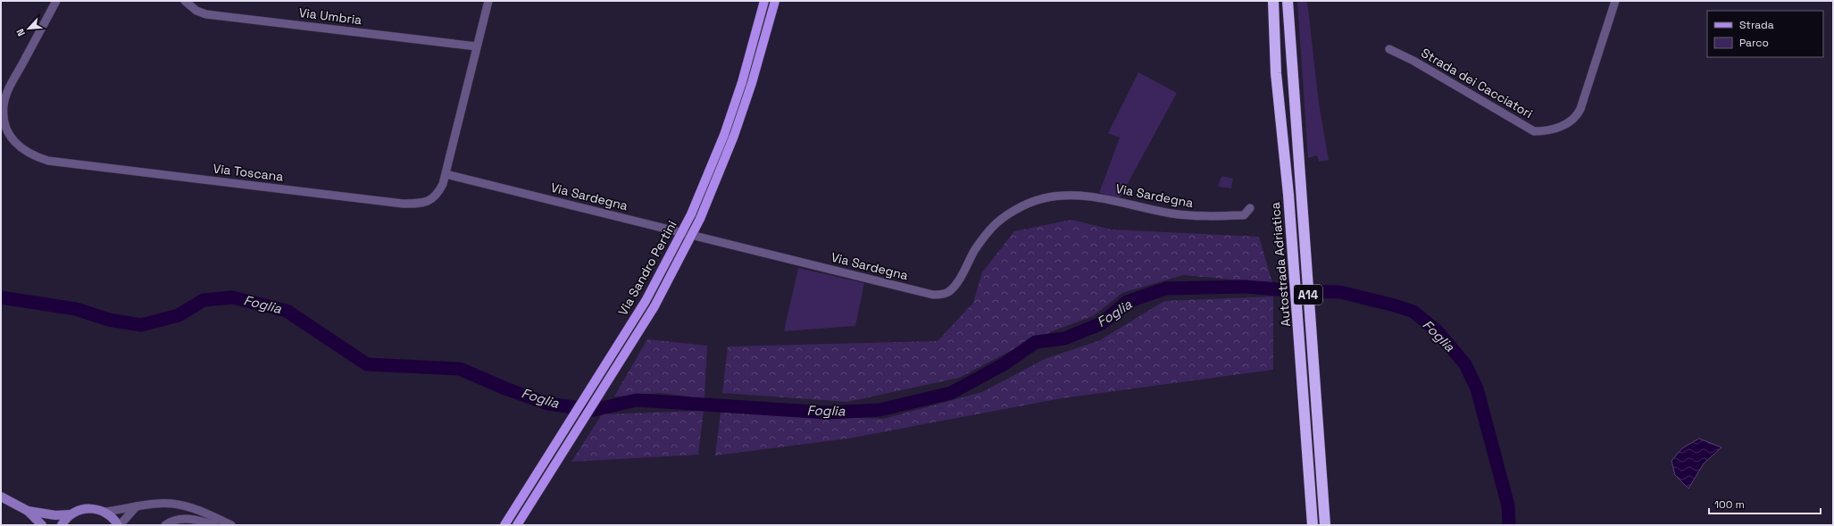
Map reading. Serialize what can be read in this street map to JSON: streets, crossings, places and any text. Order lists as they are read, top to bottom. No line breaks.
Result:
{"streets":{"highway":["Autostrada Adriatica","A14"],"main road":["Via Sandro Pertini"],"street":["Via Umbria","Strada dei Cacciatori","Via Toscana","Via Sardegna"]},"crossings":[["Via Umbria","Via Toscana"],["Via Toscana","Via Sardegna"]],"water":["Foglia"],"legend":["Strada","Parco"],"scale_bar":"100 m","north":"bottom left"}
